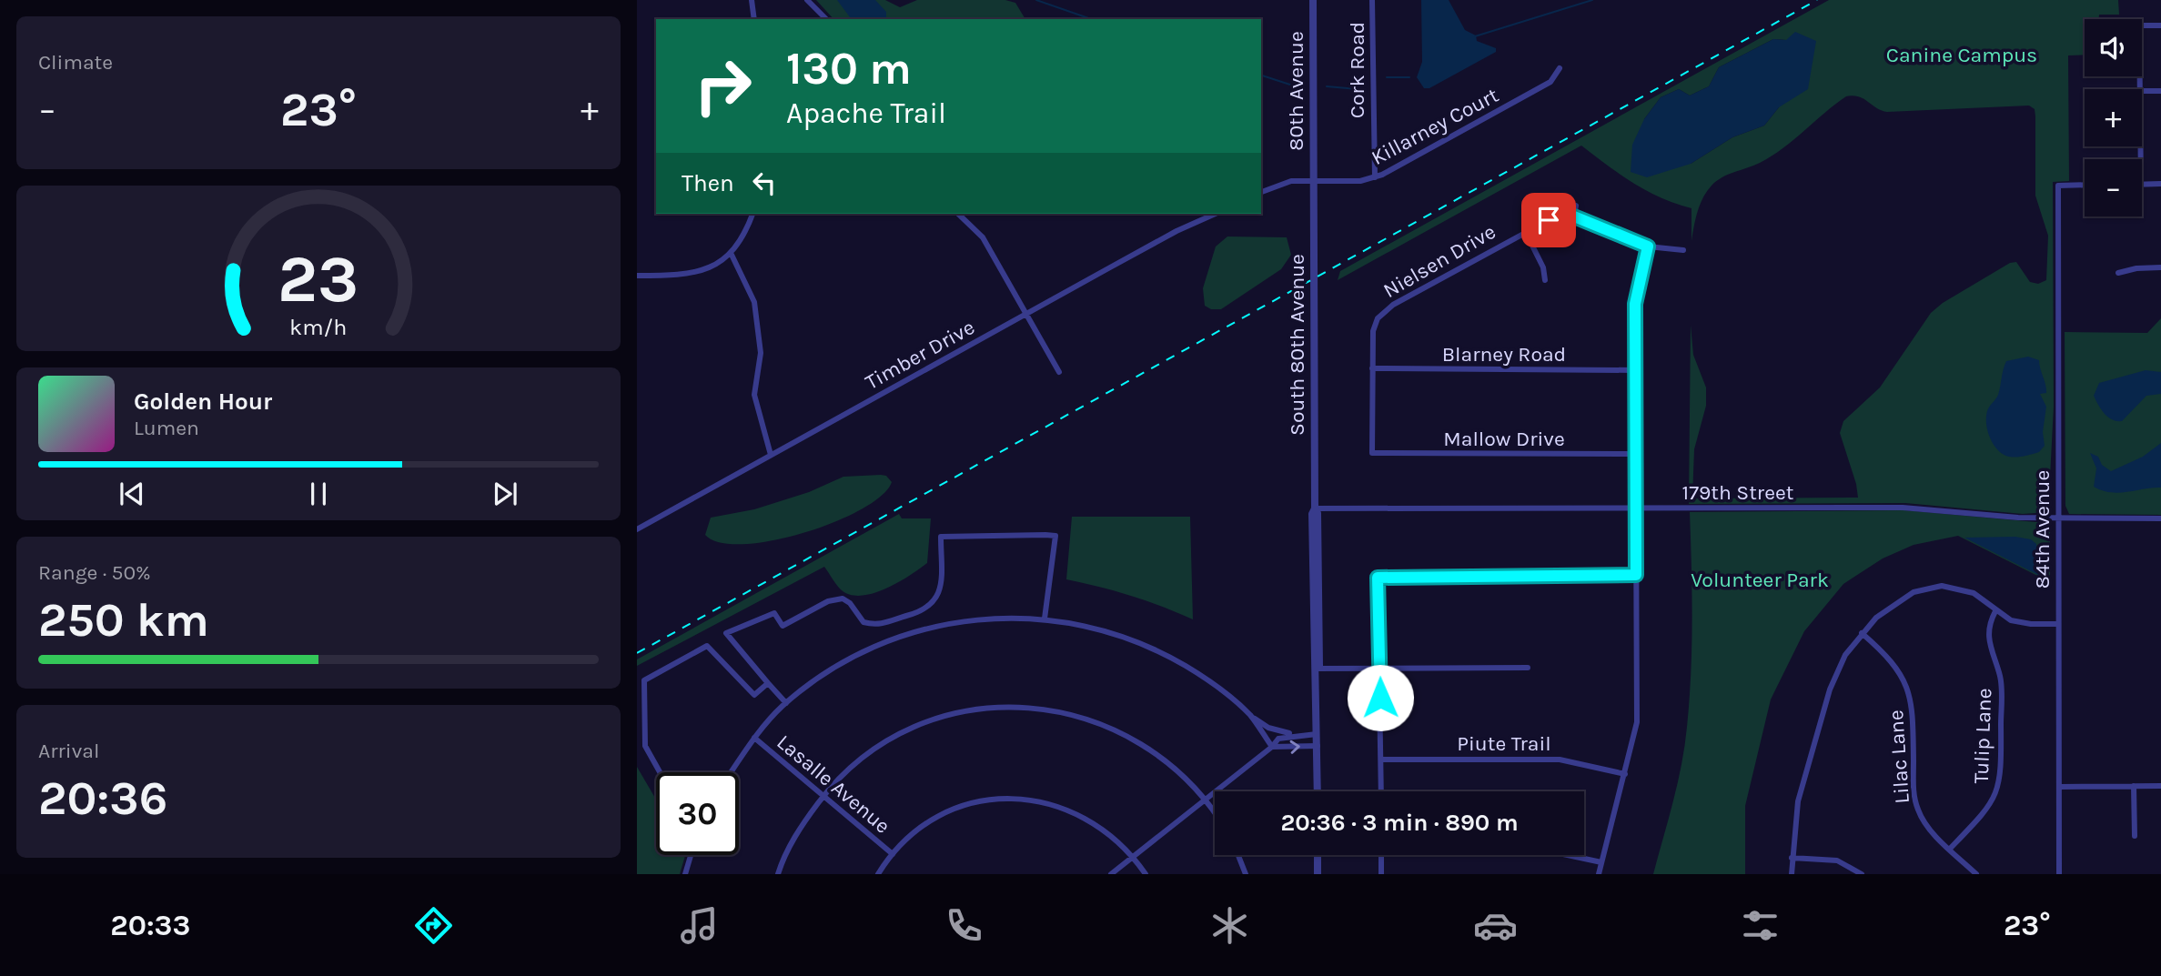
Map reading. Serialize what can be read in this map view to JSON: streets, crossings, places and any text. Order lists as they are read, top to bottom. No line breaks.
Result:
{"streets":{"street":["Cork Road","80th Avenue","Killarney Court","Nielsen Drive","South 80th Avenue","Blarney Road","Timber Drive","Mallow Drive","179th Street","84th Avenue","Tulip Lane","Piute Trail","Lilac Lane","Lasalle Avenue"]},"crossings":[["Cork Road","Killarney Court"],["80th Avenue","Killarney Court"],["80th Avenue","South 80th Avenue"],["Killarney Court","South 80th Avenue"],["Nielsen Drive","Blarney Road"],["Nielsen Drive","Mallow Drive"],["South 80th Avenue","179th Street"],["179th Street","84th Avenue"],["Tulip Lane","Lilac Lane"]],"parks":["Canine Campus","Volunteer Park"],"page":{"tile":["Climate",["Range · 50%","250 km"],["Arrival","20:36"]],"map_buttons":["+","−"],"turn":["130 m","Apache Trail"],"heat":["−","23°","+"],"then":"Then","song":["Golden Hour","Lumen"],"limit":"30","trip":"20:36 · 3 min · 890 m","tabs":["20:33","23°"],"gauge":["23","km/h"]}}
